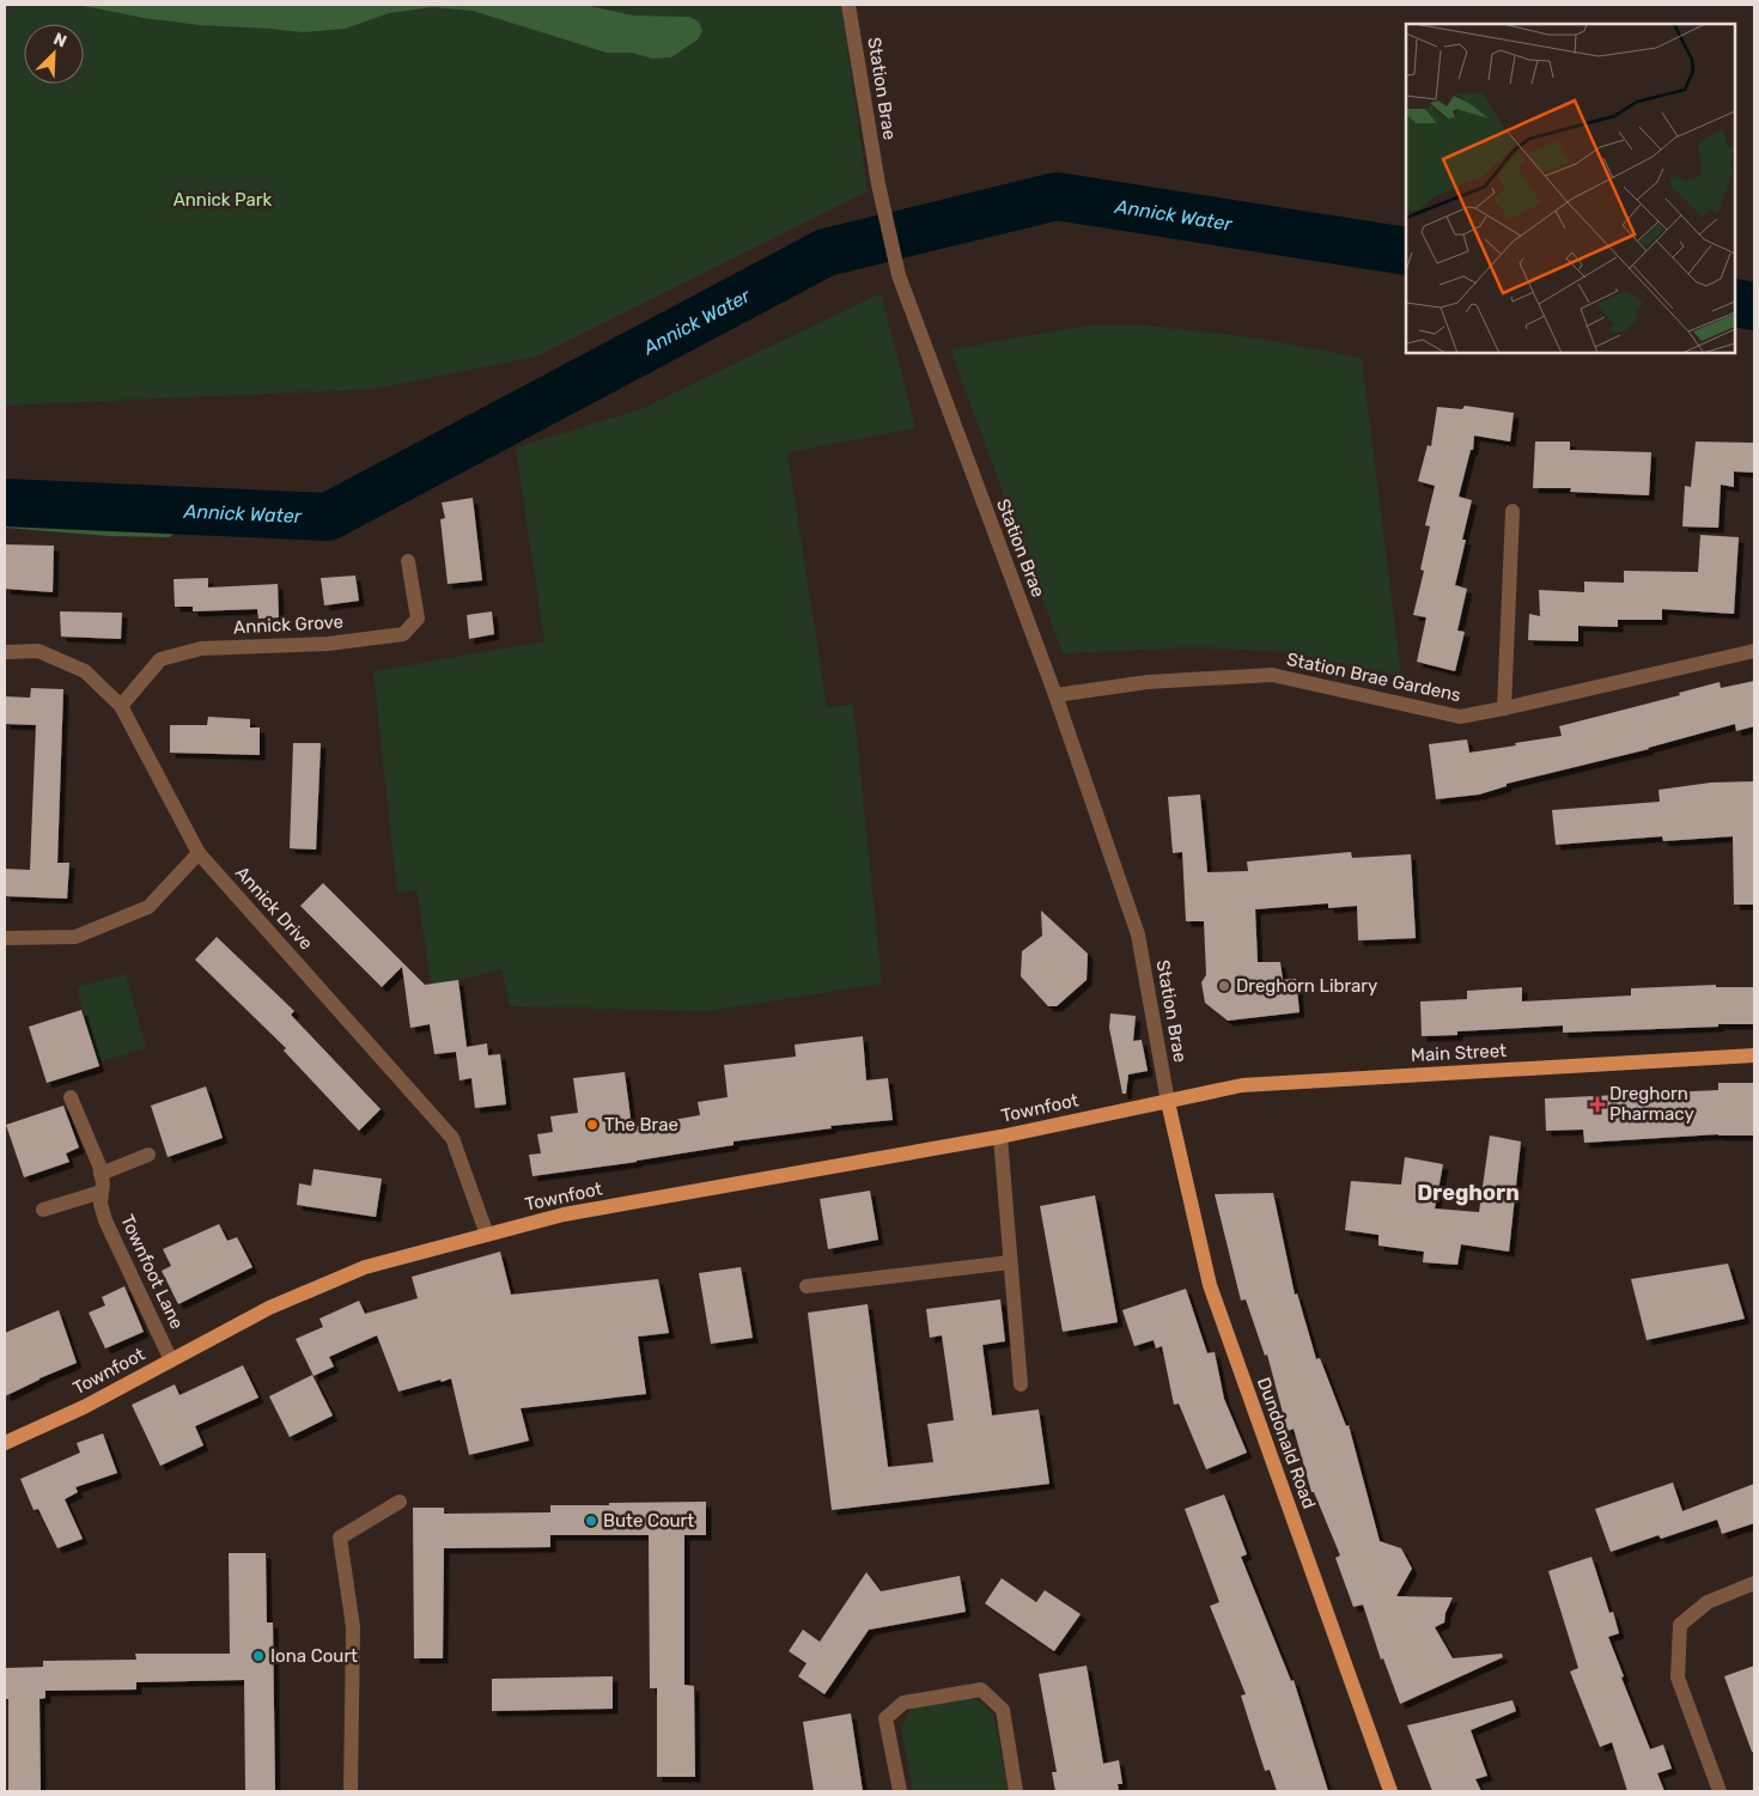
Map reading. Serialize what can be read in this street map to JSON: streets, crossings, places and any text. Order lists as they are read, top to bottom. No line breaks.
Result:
{"streets":{"main road":["Main Street","Townfoot","Dundonald Road"],"street":["Station Brae","Annick Grove","Station Brae Gardens","Annick Drive","Townfoot Lane"]},"crossings":[["Station Brae","Station Brae Gardens"],["Station Brae","Main Street"],["Station Brae","Townfoot"],["Station Brae","Dundonald Road"],["Annick Grove","Annick Drive"],["Annick Drive","Townfoot"],["Main Street","Townfoot"],["Main Street","Dundonald Road"],["Townfoot","Townfoot Lane"],["Townfoot","Dundonald Road"]],"districts":["Dreghorn"],"water":["Annick Water"],"parks":["Annick Park"],"places":{"other":["Dreghorn Library","The Brae","Bute Court","Iona Court"],"health":["Dreghorn Pharmacy"]},"north":"top right"}
